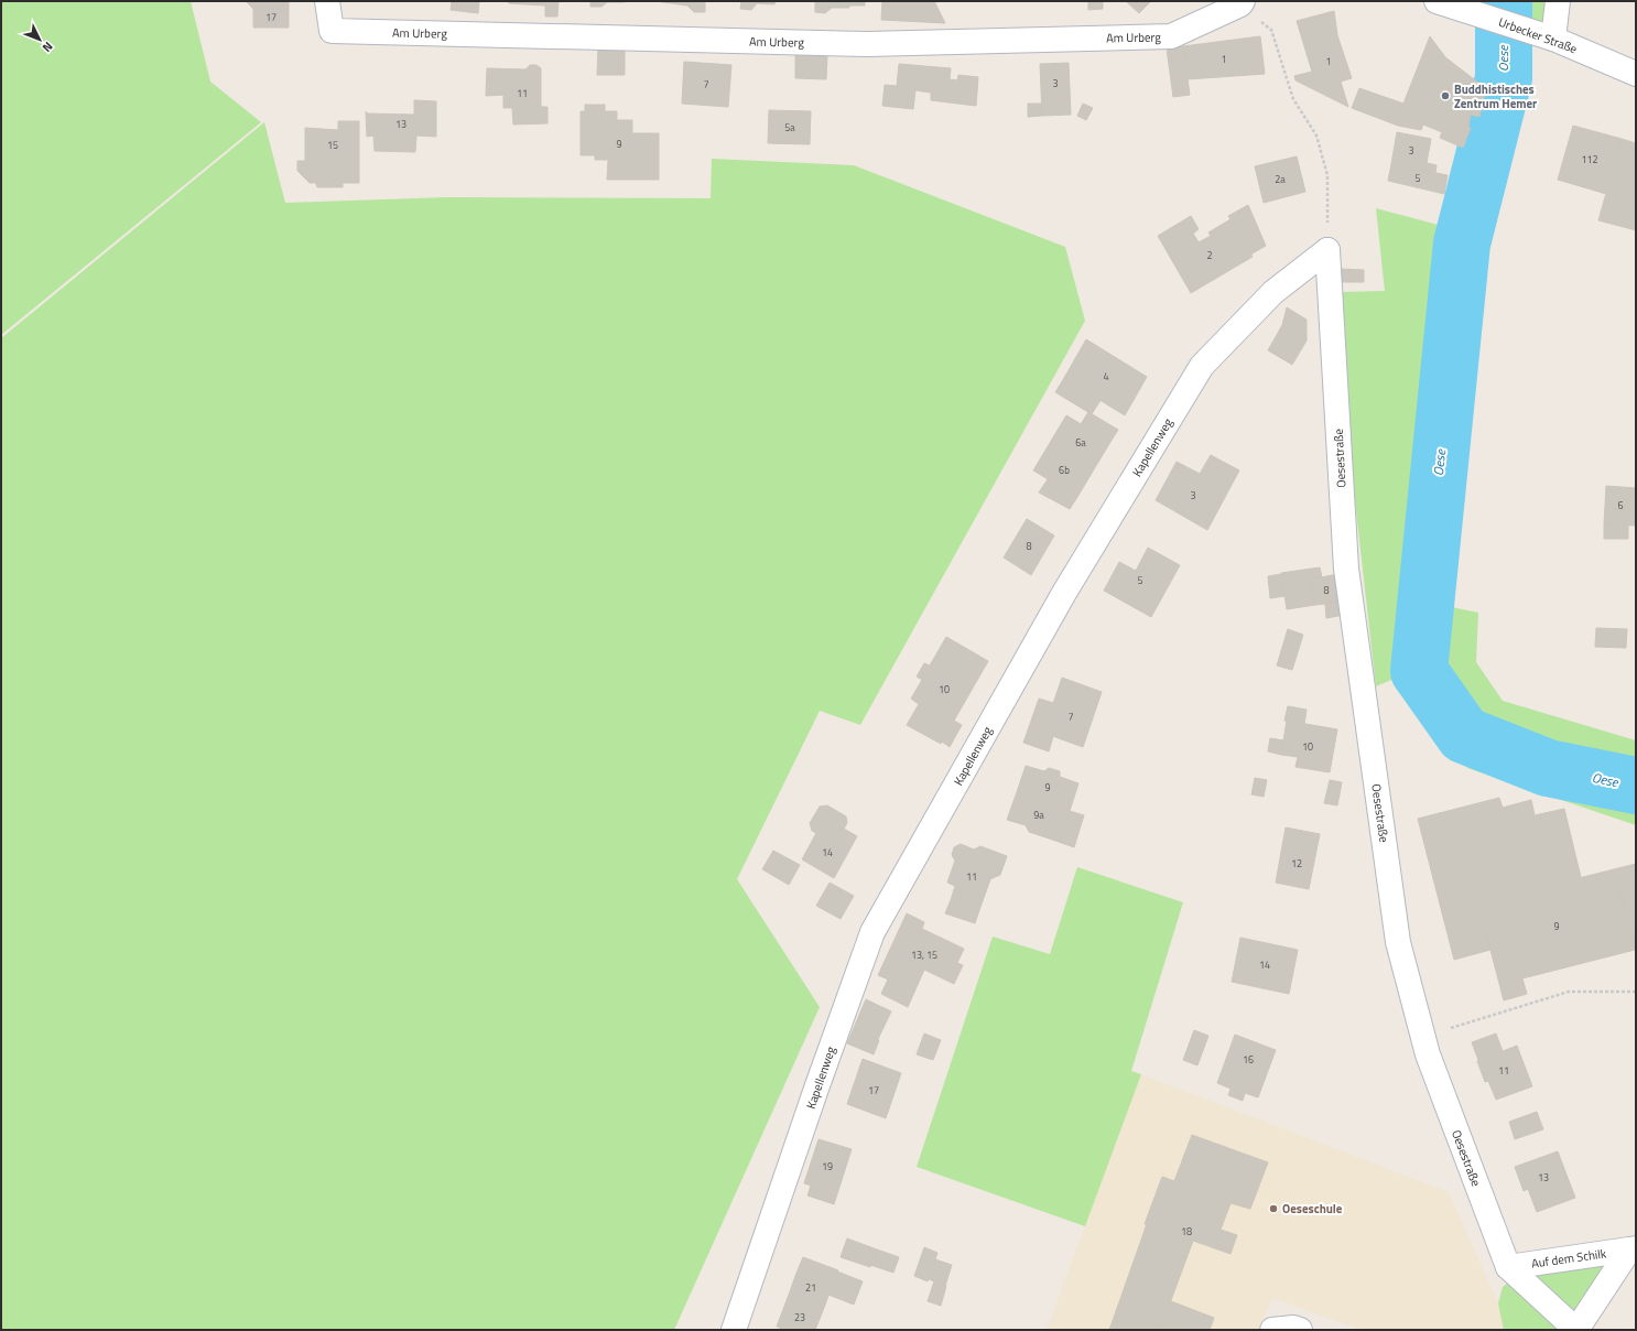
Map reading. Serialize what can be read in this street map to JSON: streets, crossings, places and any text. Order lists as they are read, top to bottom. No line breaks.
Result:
{"streets":{"street":["Am Urberg","Urbecker Straße","Kapellenweg","Oesestraße","Auf dem Schilk"]},"crossings":[["Kapellenweg","Oesestraße"],["Oesestraße","Auf dem Schilk"]],"water":["Oese"],"places":["Buddhistisches Zentrum Hemer","Oeseschule"],"house_numbers":["17","1","1","3","7","11","13","5a","9","15","3","112","5","2a","2","4","6a","6b","3","6","8","5","8","10","7","10","9","9a","14","12","11","9","13, 15","14","16","11","17","19","13","18","21","23"],"north":"bottom right"}
